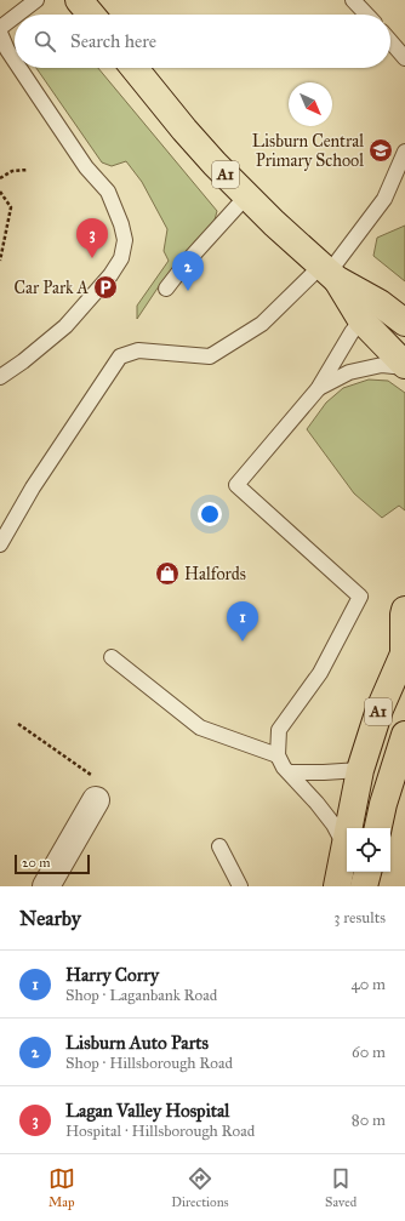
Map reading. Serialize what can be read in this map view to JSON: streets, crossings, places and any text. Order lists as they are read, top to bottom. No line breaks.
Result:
{"streets":{"highway":["A1"]},"places":{"school or university":["Lisburn Central Primary School"],"parking":["Car Park A"],"shop":["Halfords"]},"scale_bar":"20 m","north":"bottom right","page":{"search":"Search here","pins":["3","2","1"],"scale":"20 m","heading":["Nearby","3 results"],"list":[{"mark":"1","name":"Harry Corry","note":"Shop · Laganbank Road","value":"40 m"},{"mark":"2","name":"Lisburn Auto Parts","note":"Shop · Hillsborough Road","value":"60 m"},{"mark":"3","name":"Lagan Valley Hospital","note":"Hospital · Hillsborough Road","value":"80 m"}],"nav":["Map","Directions","Saved"]}}
